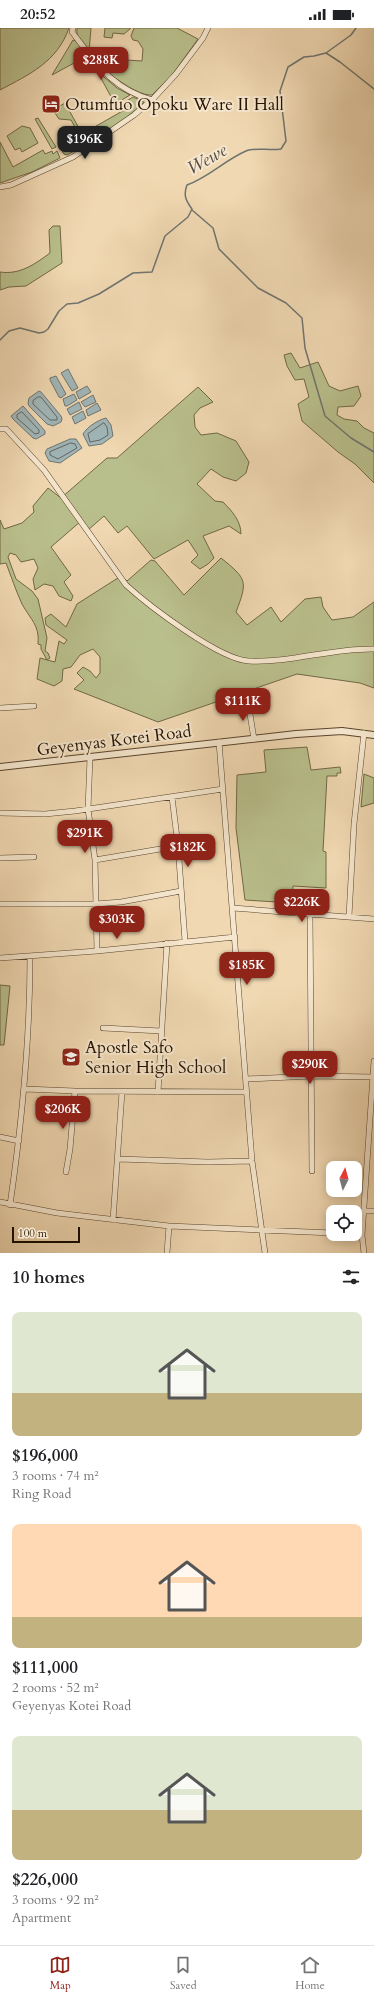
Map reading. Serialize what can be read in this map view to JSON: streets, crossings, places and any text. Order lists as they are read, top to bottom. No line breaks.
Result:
{"streets":{"street":["Geyenyas Kotei Road"]},"water":["Wewe"],"places":{"hotel":["Otumfuo Opoku Ware II Hall"],"school or university":["Apostle Safo Senior High School"]},"scale_bar":"100 m","north":"top","page":{"status":"20:52","price":["$288K","$196K","$111K","$291K","$182K","$226K","$303K","$185K","$290K","$206K"],"scale":"100 m","heading":"10 homes","list":[{"name":"$196,000","note":"3 rooms · 74 m² · Ring Road"},{"name":"$111,000","note":"2 rooms · 52 m² · Geyenyas Kotei Road"},{"name":"$226,000","note":"3 rooms · 92 m² · Apartment"}],"tabs":["Map","Saved","Home"]}}
